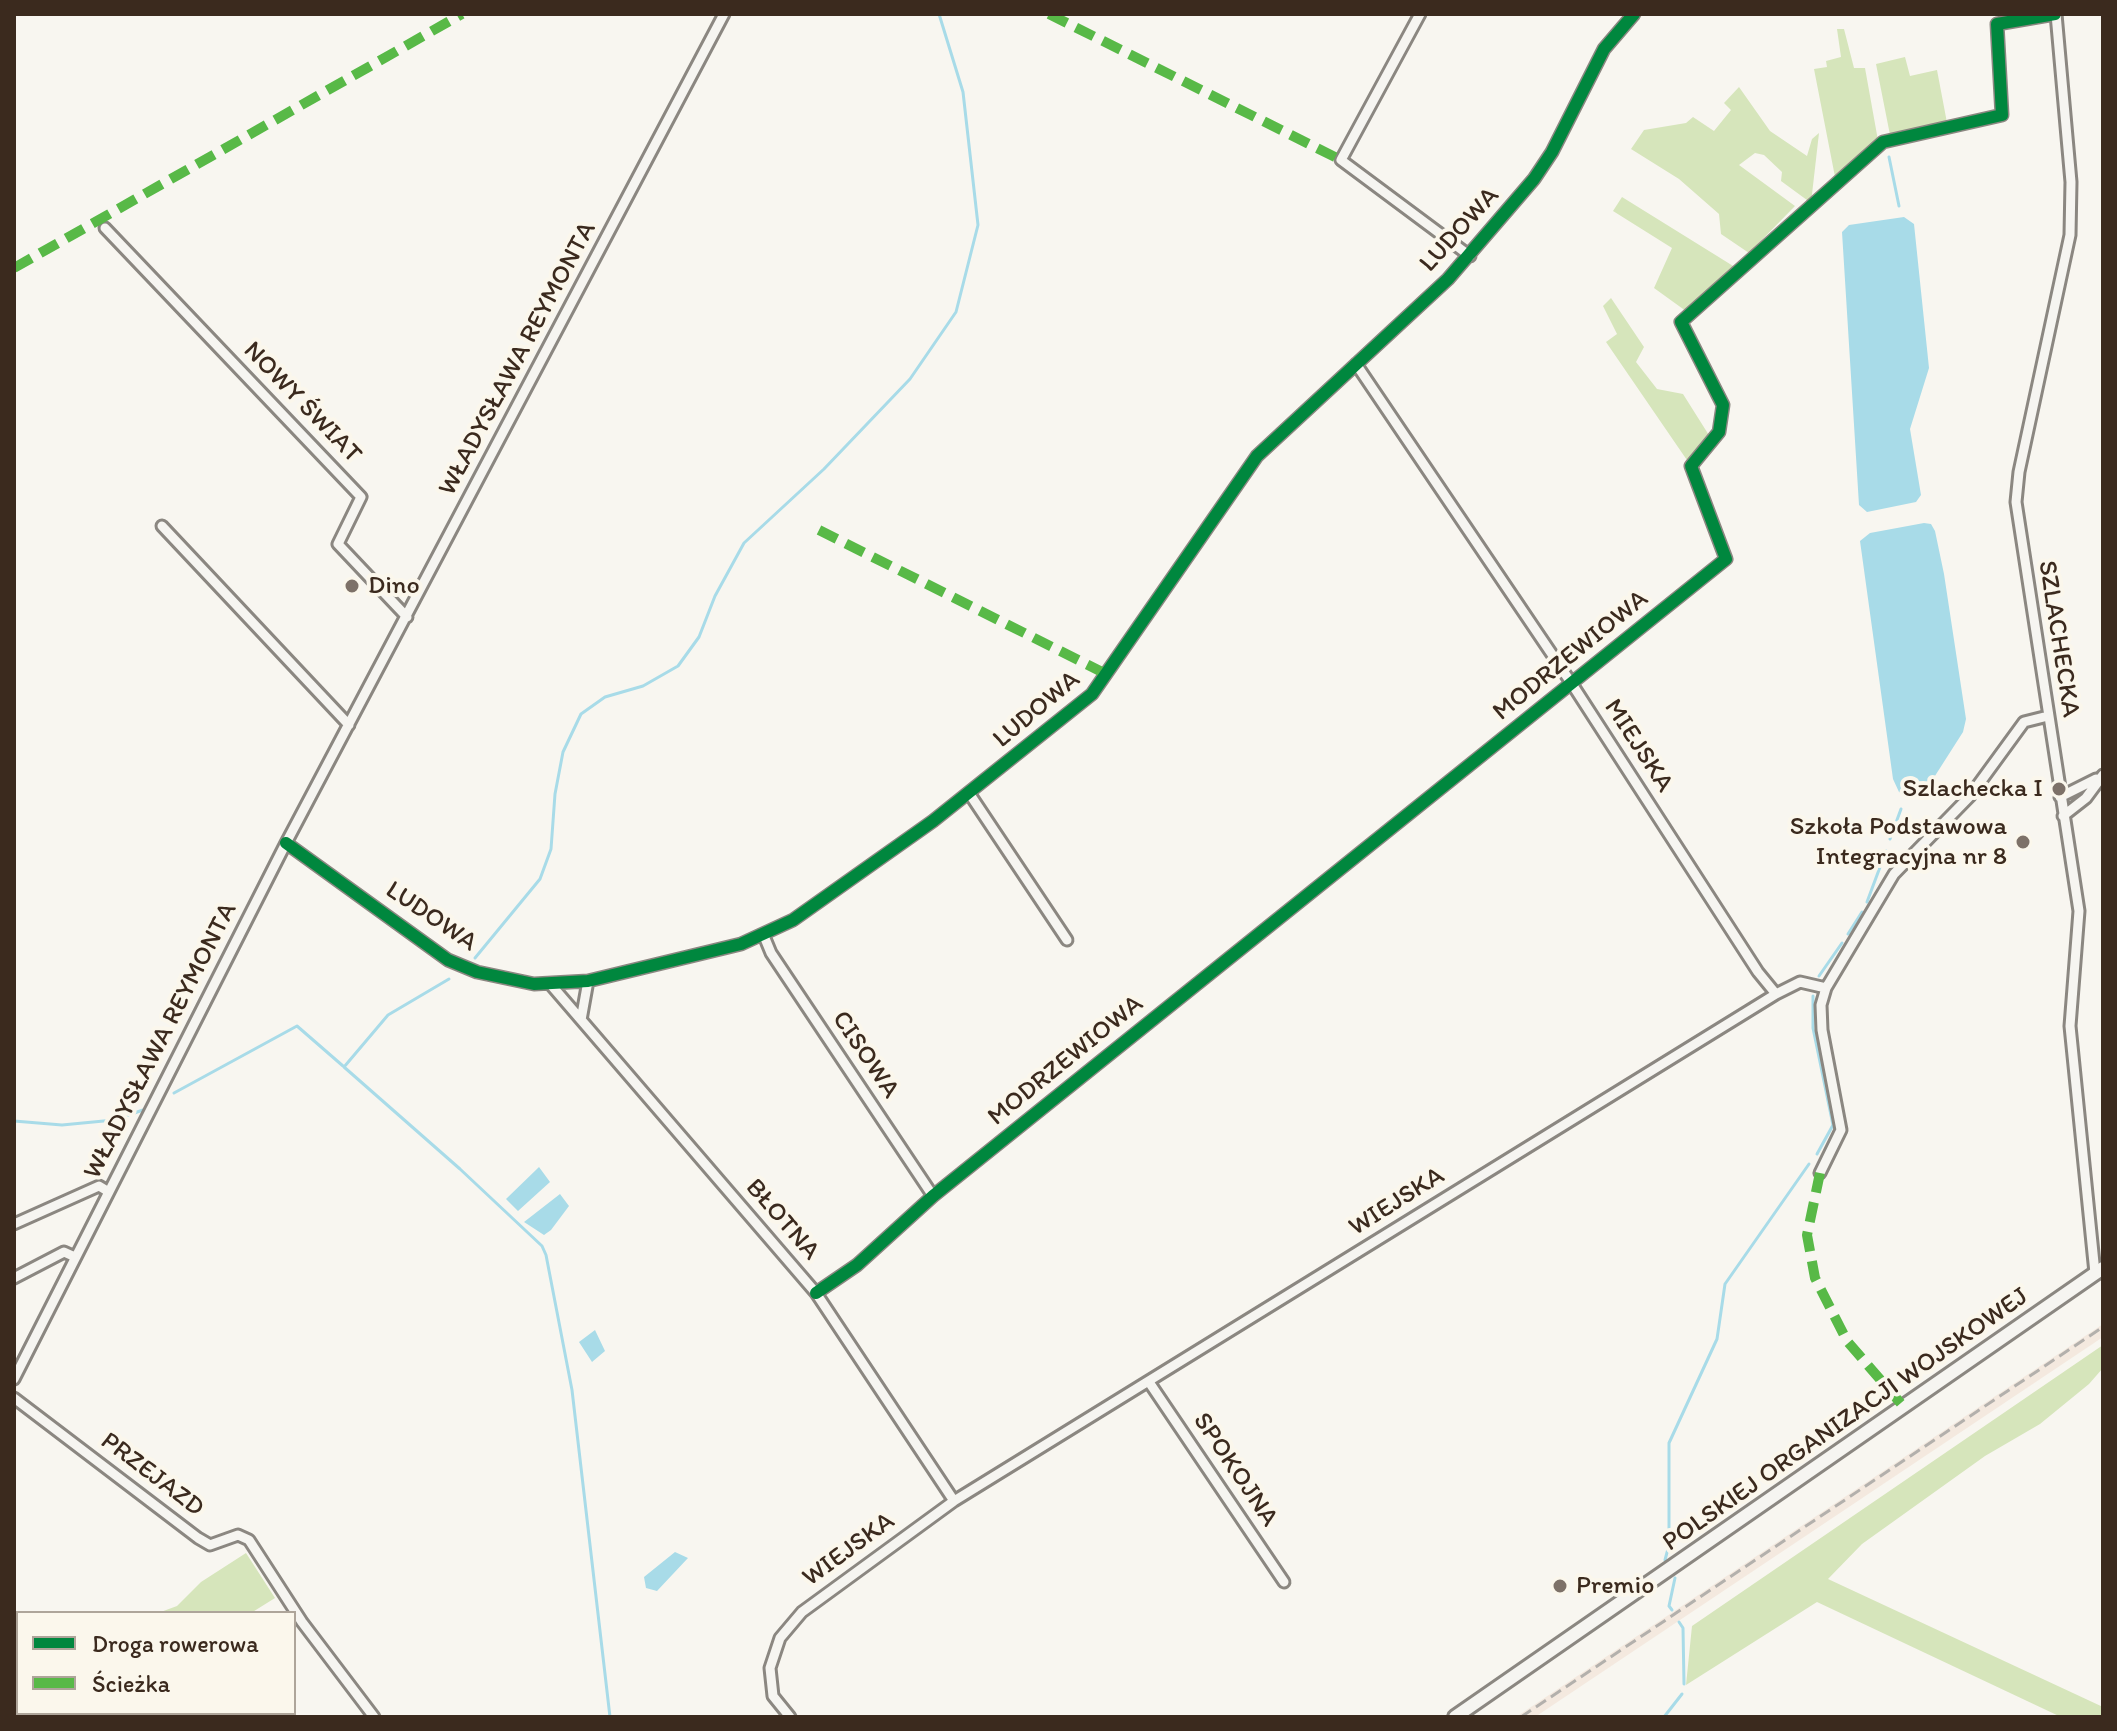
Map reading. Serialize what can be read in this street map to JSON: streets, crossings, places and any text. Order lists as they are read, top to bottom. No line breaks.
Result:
{"streets":{"main road":["POLSKIEJ ORGANIZACJI WOJSKOWEJ"],"street":["LUDOWA","WŁADYSŁAWA REYMONTA","NOWY ŚWIAT","SZLACHECKA","MODRZEWIOWA","MIEJSKA","CISOWA","WIEJSKA","BŁOTNA","SPOKOJNA","PRZEJAZD"]},"crossings":[["LUDOWA","WŁADYSŁAWA REYMONTA"],["LUDOWA","MIEJSKA"],["LUDOWA","CISOWA"],["LUDOWA","BŁOTNA"],["WŁADYSŁAWA REYMONTA","NOWY ŚWIAT"],["SZLACHECKA","MODRZEWIOWA"],["SZLACHECKA","POLSKIEJ ORGANIZACJI WOJSKOWEJ"],["MODRZEWIOWA","MIEJSKA"],["MODRZEWIOWA","CISOWA"],["MODRZEWIOWA","BŁOTNA"],["MIEJSKA","WIEJSKA"],["WIEJSKA","BŁOTNA"],["WIEJSKA","SPOKOJNA"]],"places":["Dino","Szlachecka I","Szkoła Podstawowa Integracyjna nr 8","Premio"],"legend":["Droga rowerowa","Ścieżka"]}
